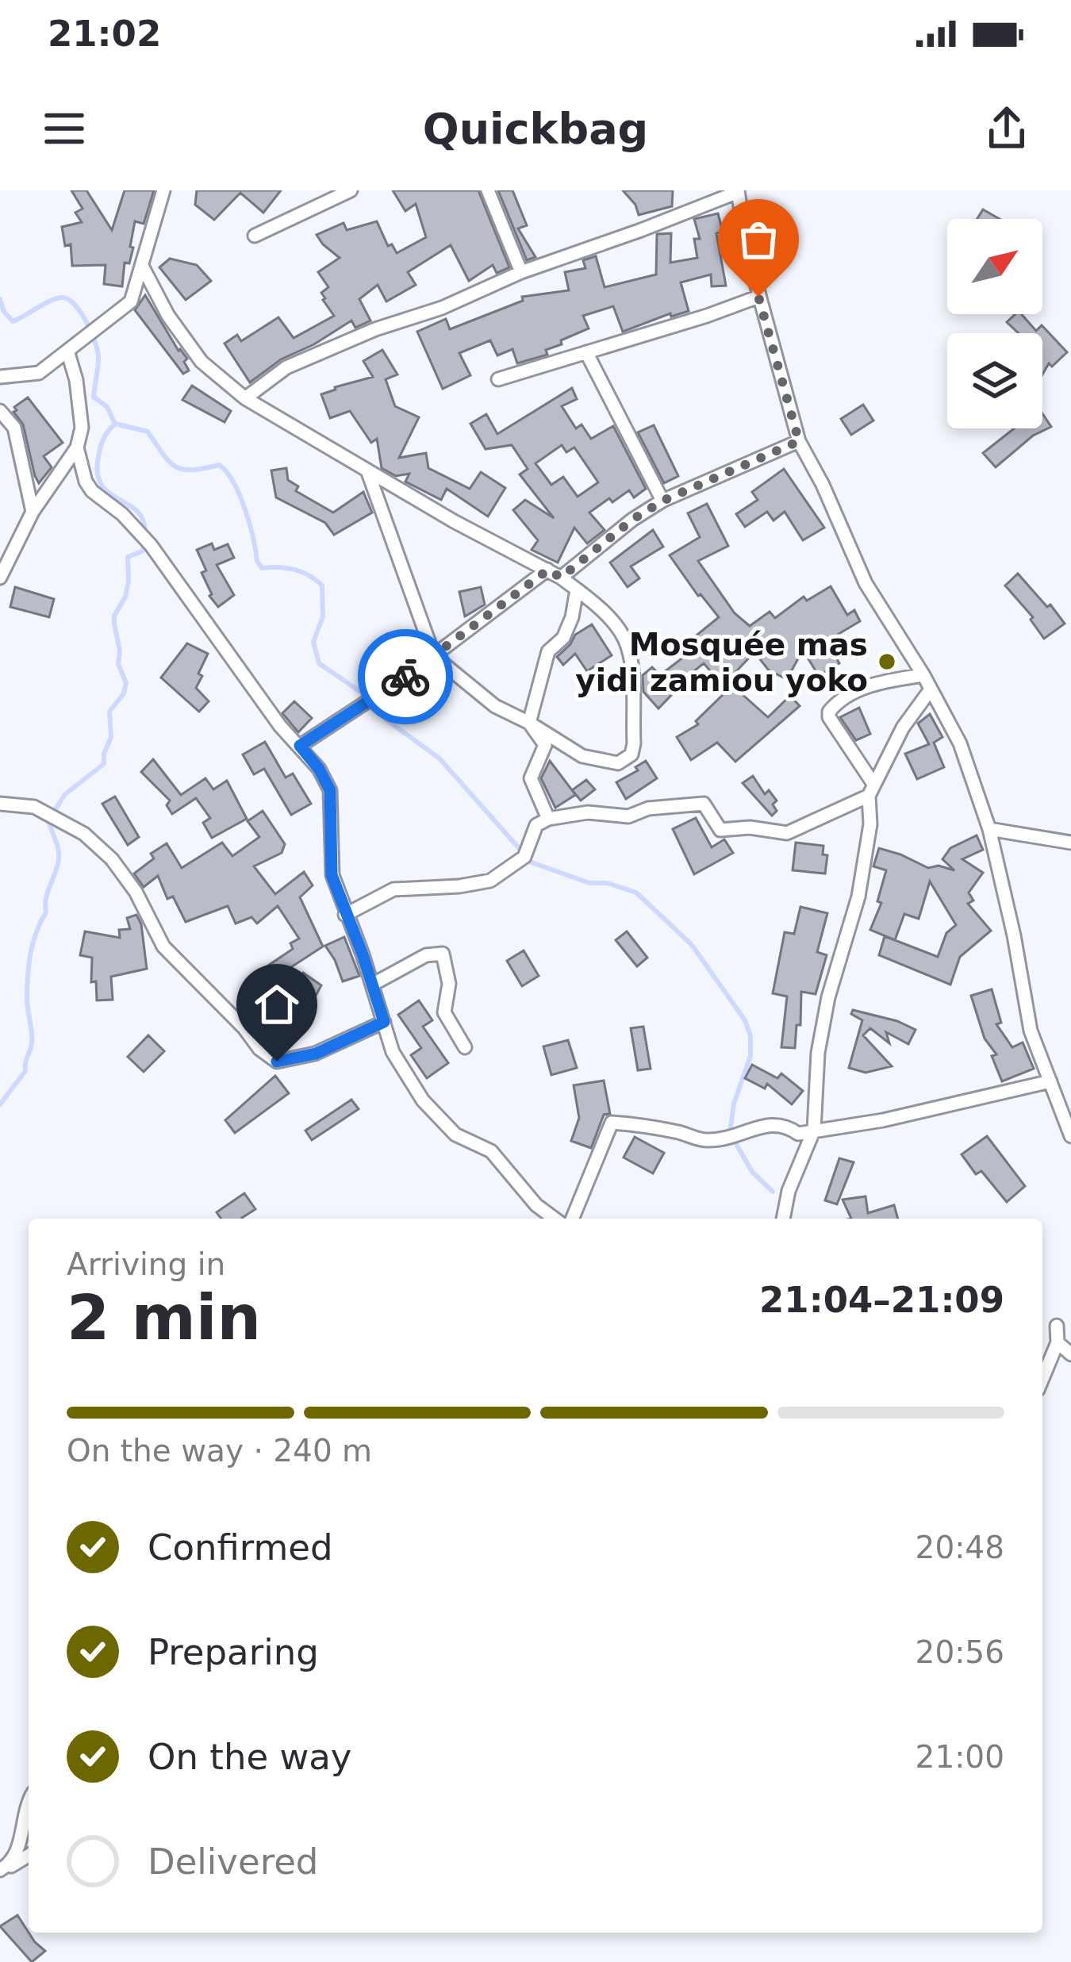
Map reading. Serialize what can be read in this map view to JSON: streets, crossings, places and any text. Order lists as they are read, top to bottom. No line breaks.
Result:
{"places":["Mosquée mas yidi zamiou yoko"],"north":"top right","page":{"status":"21:02","header":"Quickbag","heading":["2 min","Arriving in","21:04–21:09"],"bar":"On the way · 240 m","list":[["Confirmed","20:48"],["Preparing","20:56"],["On the way","21:00"],"Delivered"]}}
